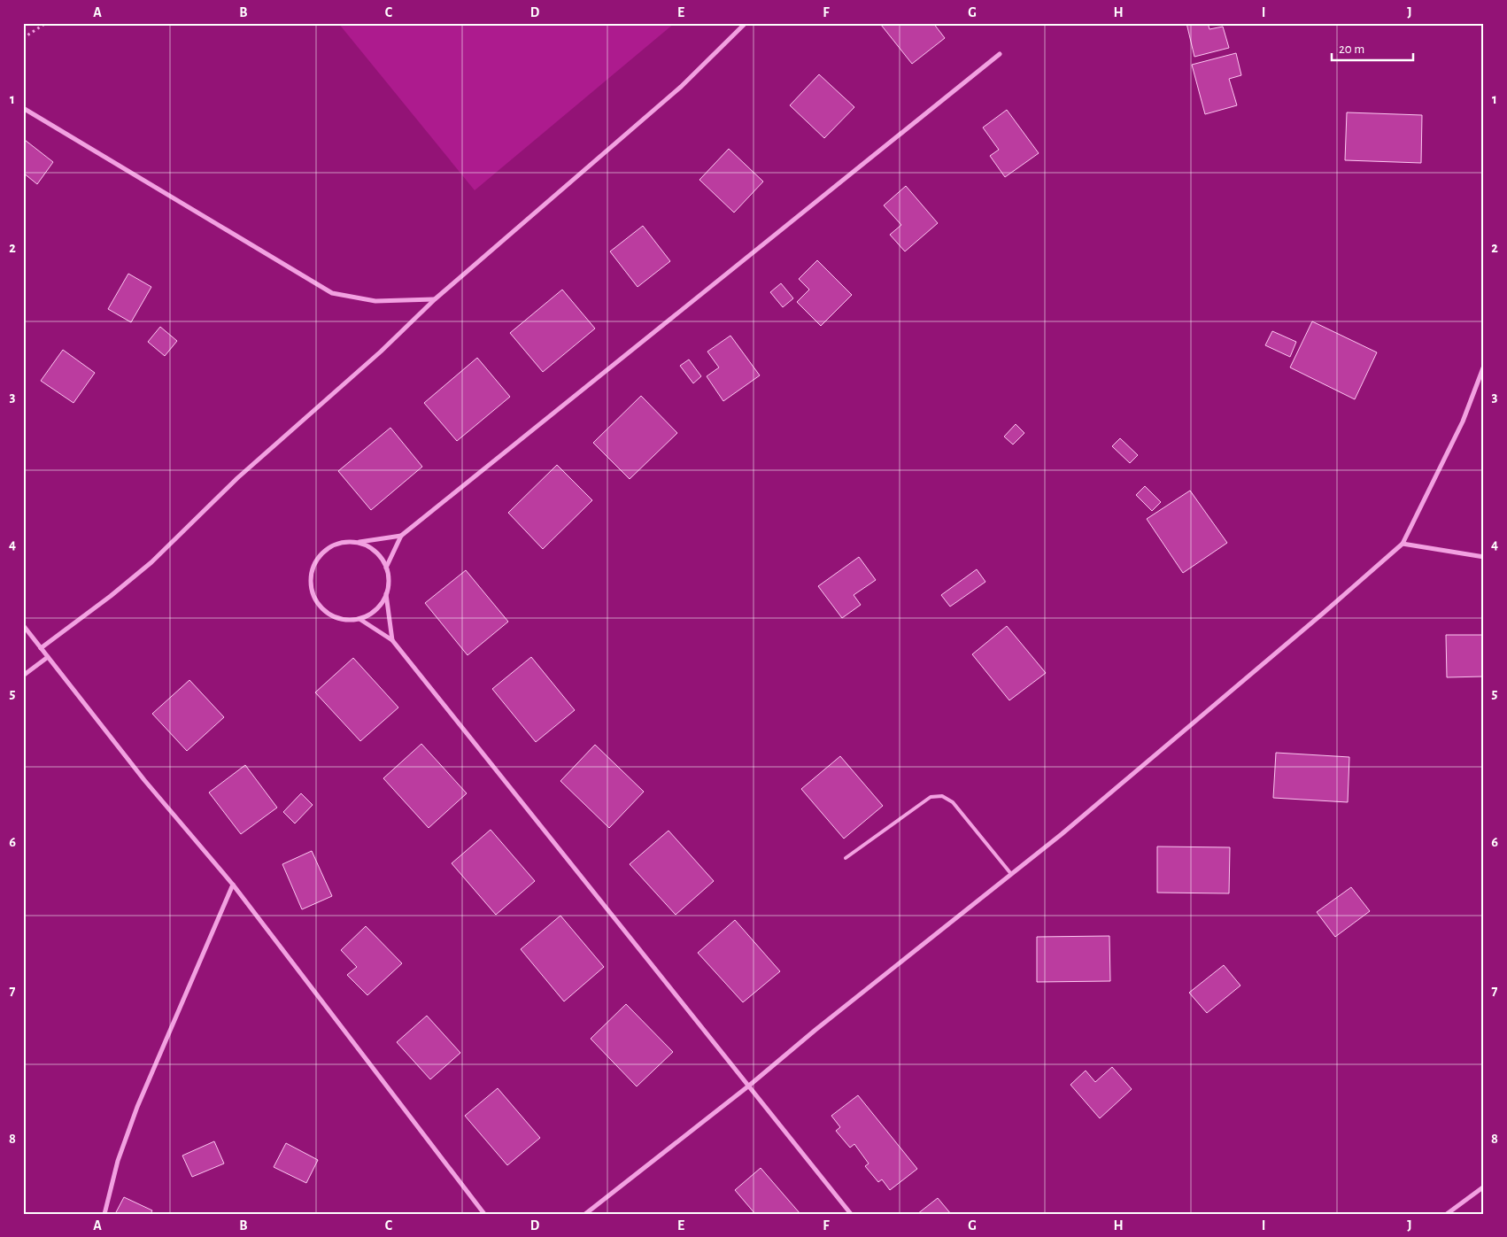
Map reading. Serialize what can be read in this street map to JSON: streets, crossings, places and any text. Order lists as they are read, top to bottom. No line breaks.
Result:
{"scale_bar":"20 m","grid":{"columns":["A","B","C","D","E","F","G","H","I","J"],"rows":["1","2","3","4","5","6","7","8"]}}
